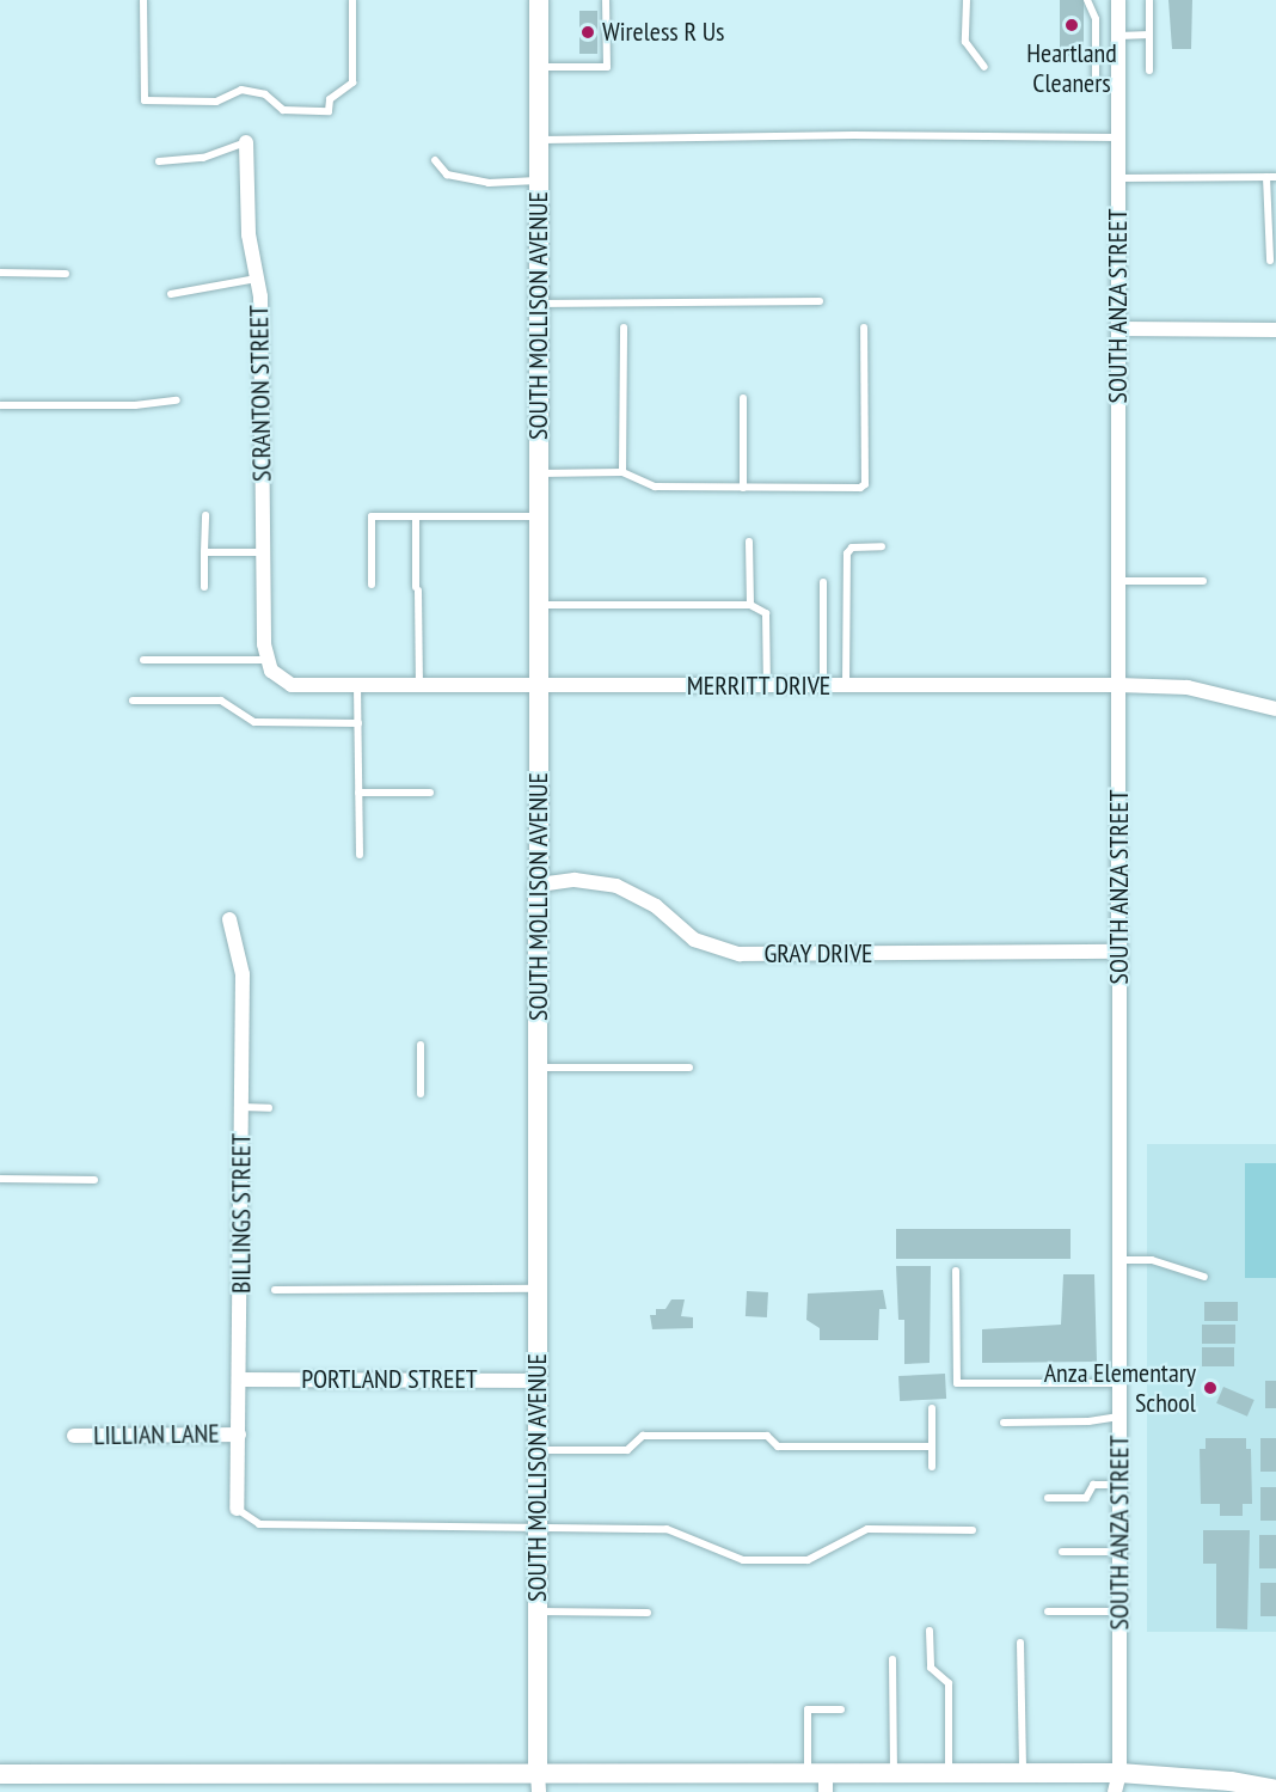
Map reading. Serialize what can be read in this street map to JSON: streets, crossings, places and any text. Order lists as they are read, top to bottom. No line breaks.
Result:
{"streets":{"main road":["SOUTH MOLLISON AVENUE"],"street":["SOUTH ANZA STREET","SCRANTON STREET","MERRITT DRIVE","GRAY DRIVE","BILLINGS STREET","PORTLAND STREET","LILLIAN LANE"]},"crossings":[["SOUTH ANZA STREET","MERRITT DRIVE"],["SOUTH ANZA STREET","GRAY DRIVE"],["SOUTH MOLLISON AVENUE","MERRITT DRIVE"],["SOUTH MOLLISON AVENUE","GRAY DRIVE"],["SOUTH MOLLISON AVENUE","PORTLAND STREET"],["SCRANTON STREET","MERRITT DRIVE"],["BILLINGS STREET","PORTLAND STREET"],["BILLINGS STREET","LILLIAN LANE"]],"places":["Heartland Cleaners","Wireless R Us","Anza Elementary School"]}
